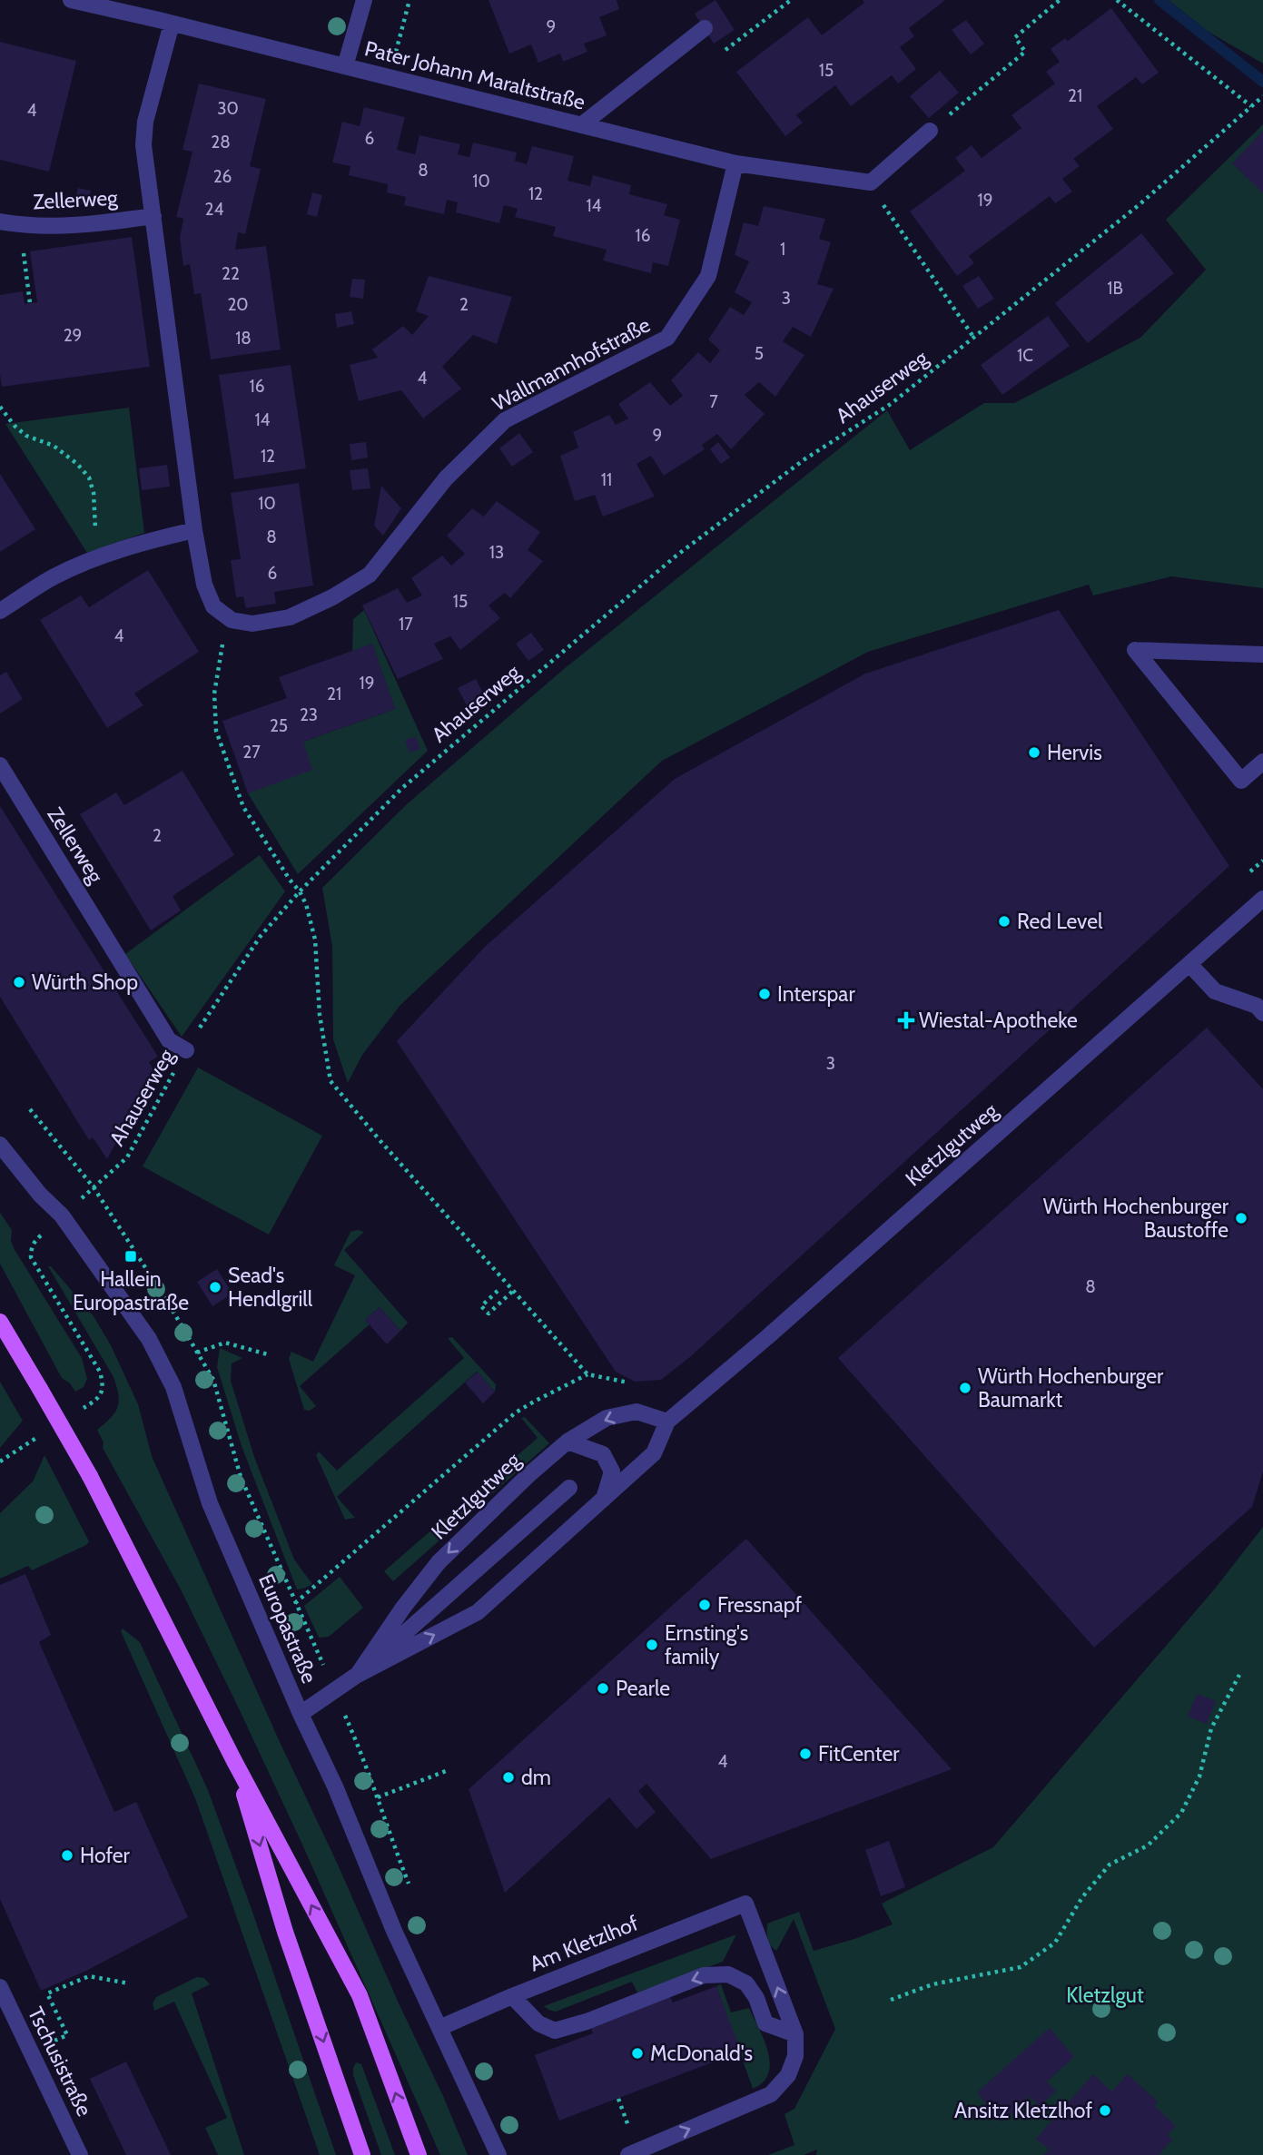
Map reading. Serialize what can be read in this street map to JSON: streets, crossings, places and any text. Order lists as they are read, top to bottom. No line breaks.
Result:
{"streets":{"street":["Pater Johann Maraltstraße","Zellerweg","Wallmannhofstraße","Kletzlgutweg","Europastraße","Am Kletzlhof","Tschusistraße"],"path":["Ahauserweg"]},"crossings":[["Pater Johann Maraltstraße","Wallmannhofstraße"],["Zellerweg","Ahauserweg"],["Ahauserweg","Europastraße"],["Kletzlgutweg","Europastraße"],["Europastraße","Am Kletzlhof"]],"parks":["Kletzlgut"],"places":{"other":["Hervis","Red Level","Würth Shop","Interspar","Würth Hochenburger Baustoffe","Sead's Hendlgrill","Würth Hochenburger Baumarkt","Fressnapf","Ernsting's family","Pearle","FitCenter","dm","Hofer","McDonald's","Ansitz Kletzlhof"],"health":["Wiestal-Apotheke"],"transit":["Hallein Europastraße"]},"house_numbers":["9","15","21","30","4","6","28","8","26","10","12","19","14","24","16","1","22","1B","3","20","2","29","18","5","1C","4","16","7","14","9","12","11","10","8","13","6","15","17","4","19","21","23","25","27","2","3","8","4"]}
